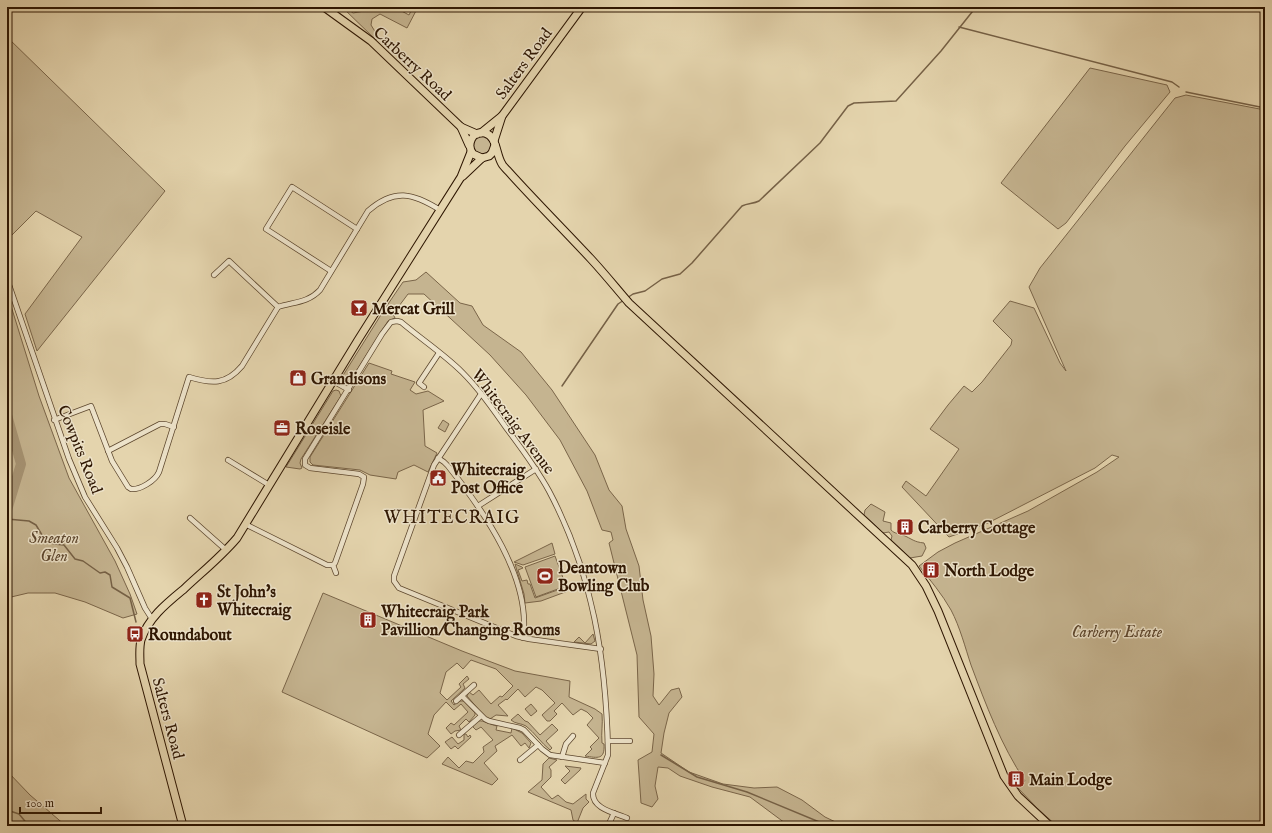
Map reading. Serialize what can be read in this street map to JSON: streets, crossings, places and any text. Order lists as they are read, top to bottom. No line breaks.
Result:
{"streets":{"main road":["Carberry Road","Salters Road"],"street":["Whitecraig Avenue","Cowpits Road"]},"crossings":[["Carberry Road","Salters Road"],["Salters Road","Cowpits Road"]],"districts":["WHITECRAIG"],"parks":["Smeaton Glen","Carberry Estate"],"places":{"bar":["Mercat Grill"],"shop":["Grandisons"],"office":["Roseisle"],"public building":["Whitecraig Post Office"],"building":["Carberry Cottage","North Lodge","Whitecraig Park Pavillion/Changing Rooms","Main Lodge"],"sports":["Deantown Bowling Club"],"church":["St John's Whitecraig"],"bus stop":["Roundabout"]},"scale_bar":"100 m"}
